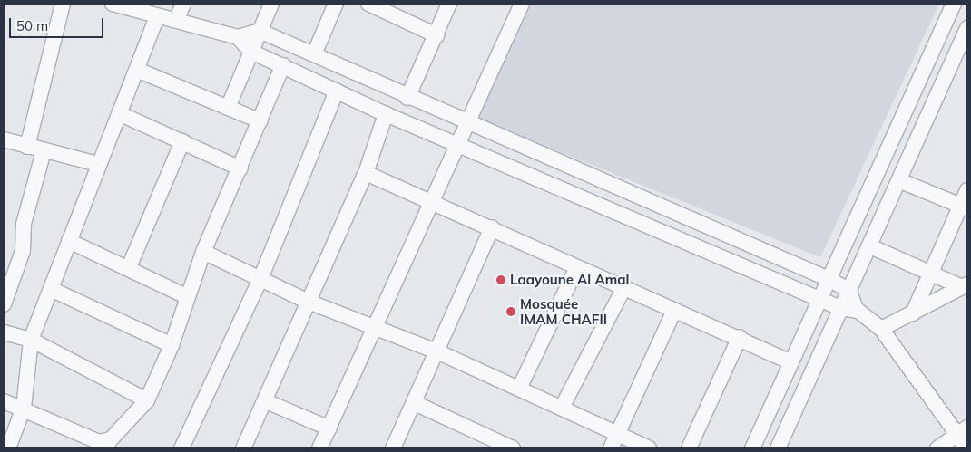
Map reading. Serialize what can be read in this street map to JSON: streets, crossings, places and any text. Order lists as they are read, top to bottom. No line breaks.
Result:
{"places":["Laayoune Al Amal","Mosquée IMAM CHAFII"],"scale_bar":"50 m"}
